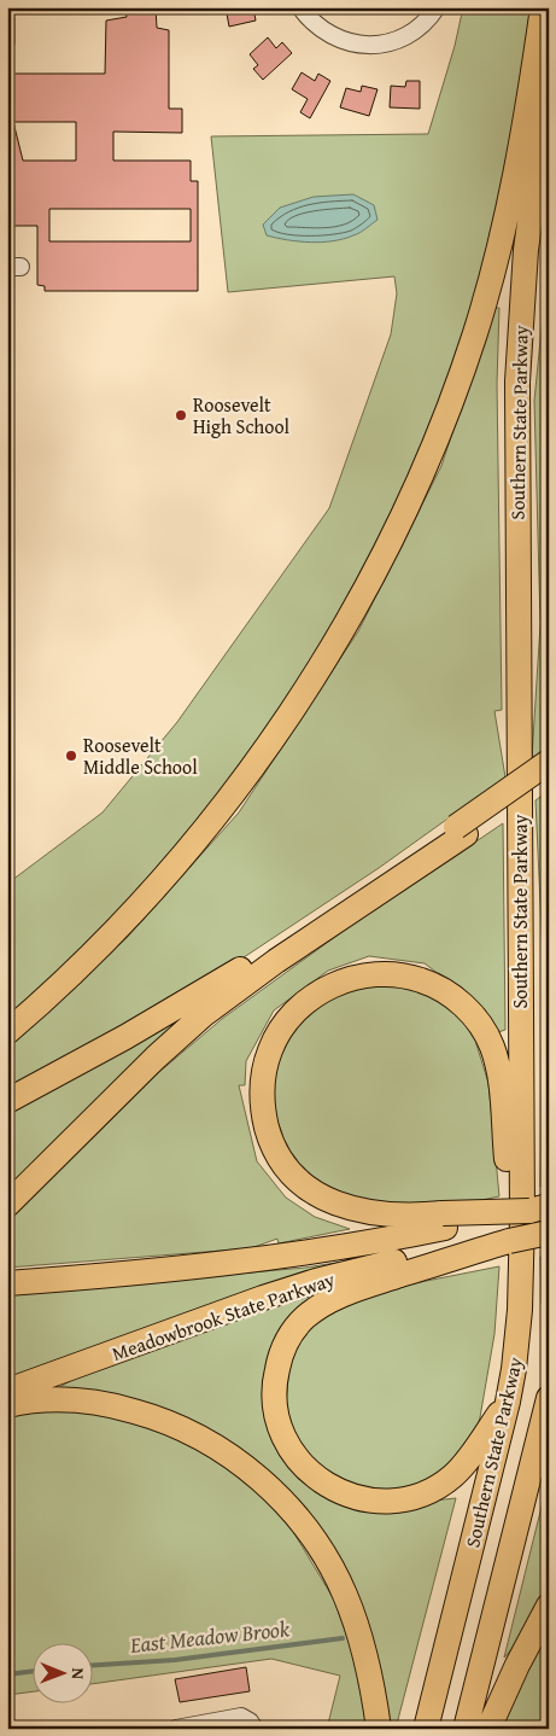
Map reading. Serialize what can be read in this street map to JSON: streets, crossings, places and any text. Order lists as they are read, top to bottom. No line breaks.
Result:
{"streets":{"highway":["Southern State Parkway","Meadowbrook State Parkway"]},"water":["East Meadow Brook"],"places":["Roosevelt High School","Roosevelt Middle School"],"north":"right"}
